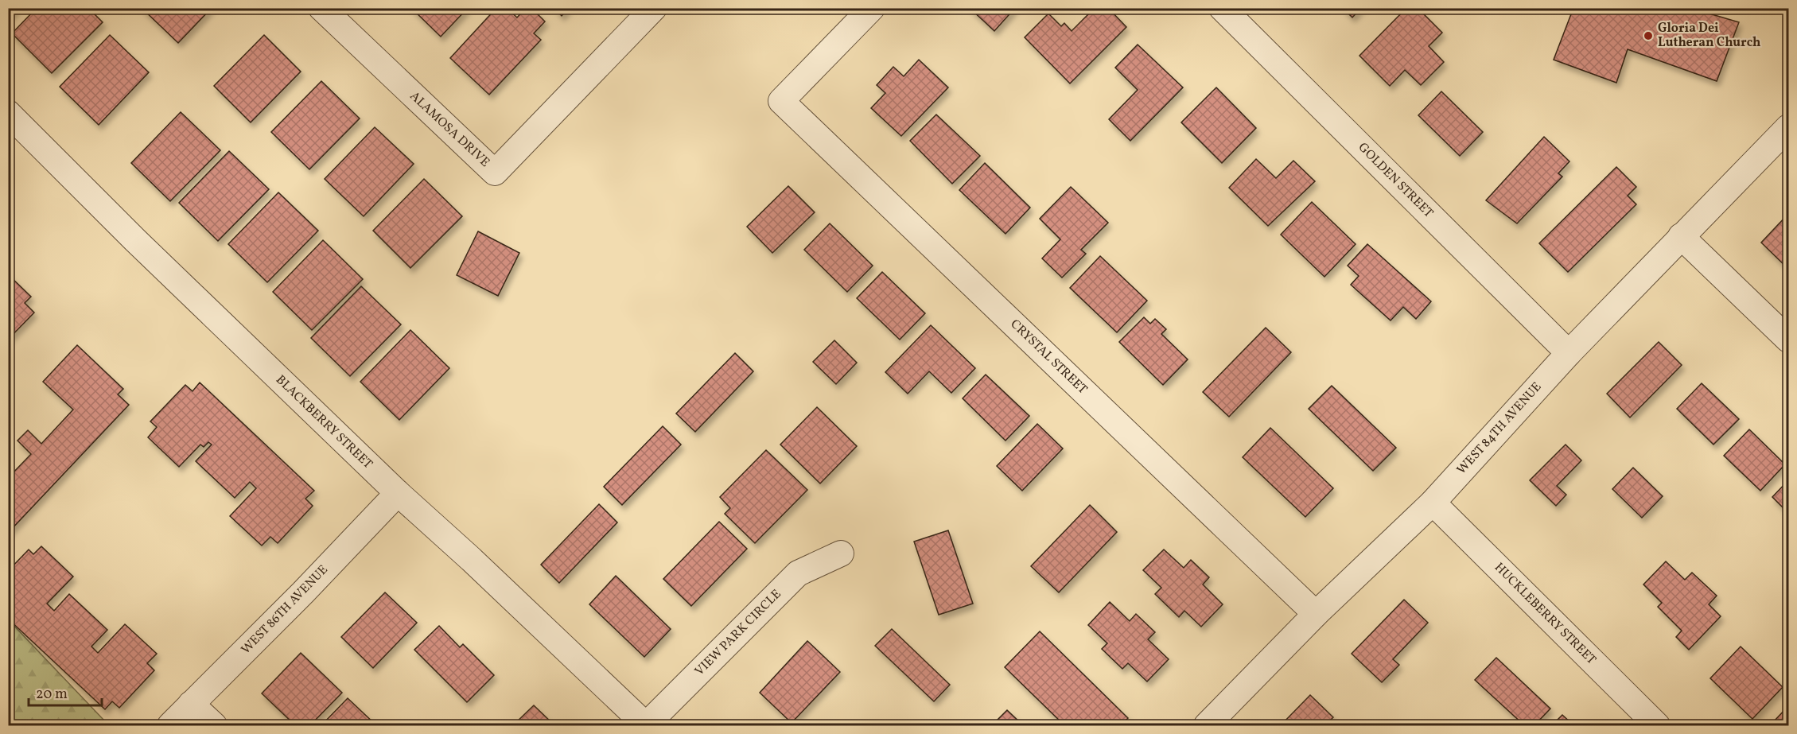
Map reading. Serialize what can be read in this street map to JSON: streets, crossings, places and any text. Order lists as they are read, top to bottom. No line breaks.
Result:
{"streets":{"street":["ALAMOSA DRIVE","GOLDEN STREET","CRYSTAL STREET","BLACKBERRY STREET","WEST 84TH AVENUE","WEST 86TH AVENUE","HUCKLEBERRY STREET","VIEW PARK CIRCLE"]},"crossings":[["GOLDEN STREET","WEST 84TH AVENUE"],["CRYSTAL STREET","WEST 84TH AVENUE"],["BLACKBERRY STREET","WEST 86TH AVENUE"],["BLACKBERRY STREET","VIEW PARK CIRCLE"],["WEST 84TH AVENUE","HUCKLEBERRY STREET"]],"places":["Gloria Dei Lutheran Church"],"scale_bar":"20 m"}
